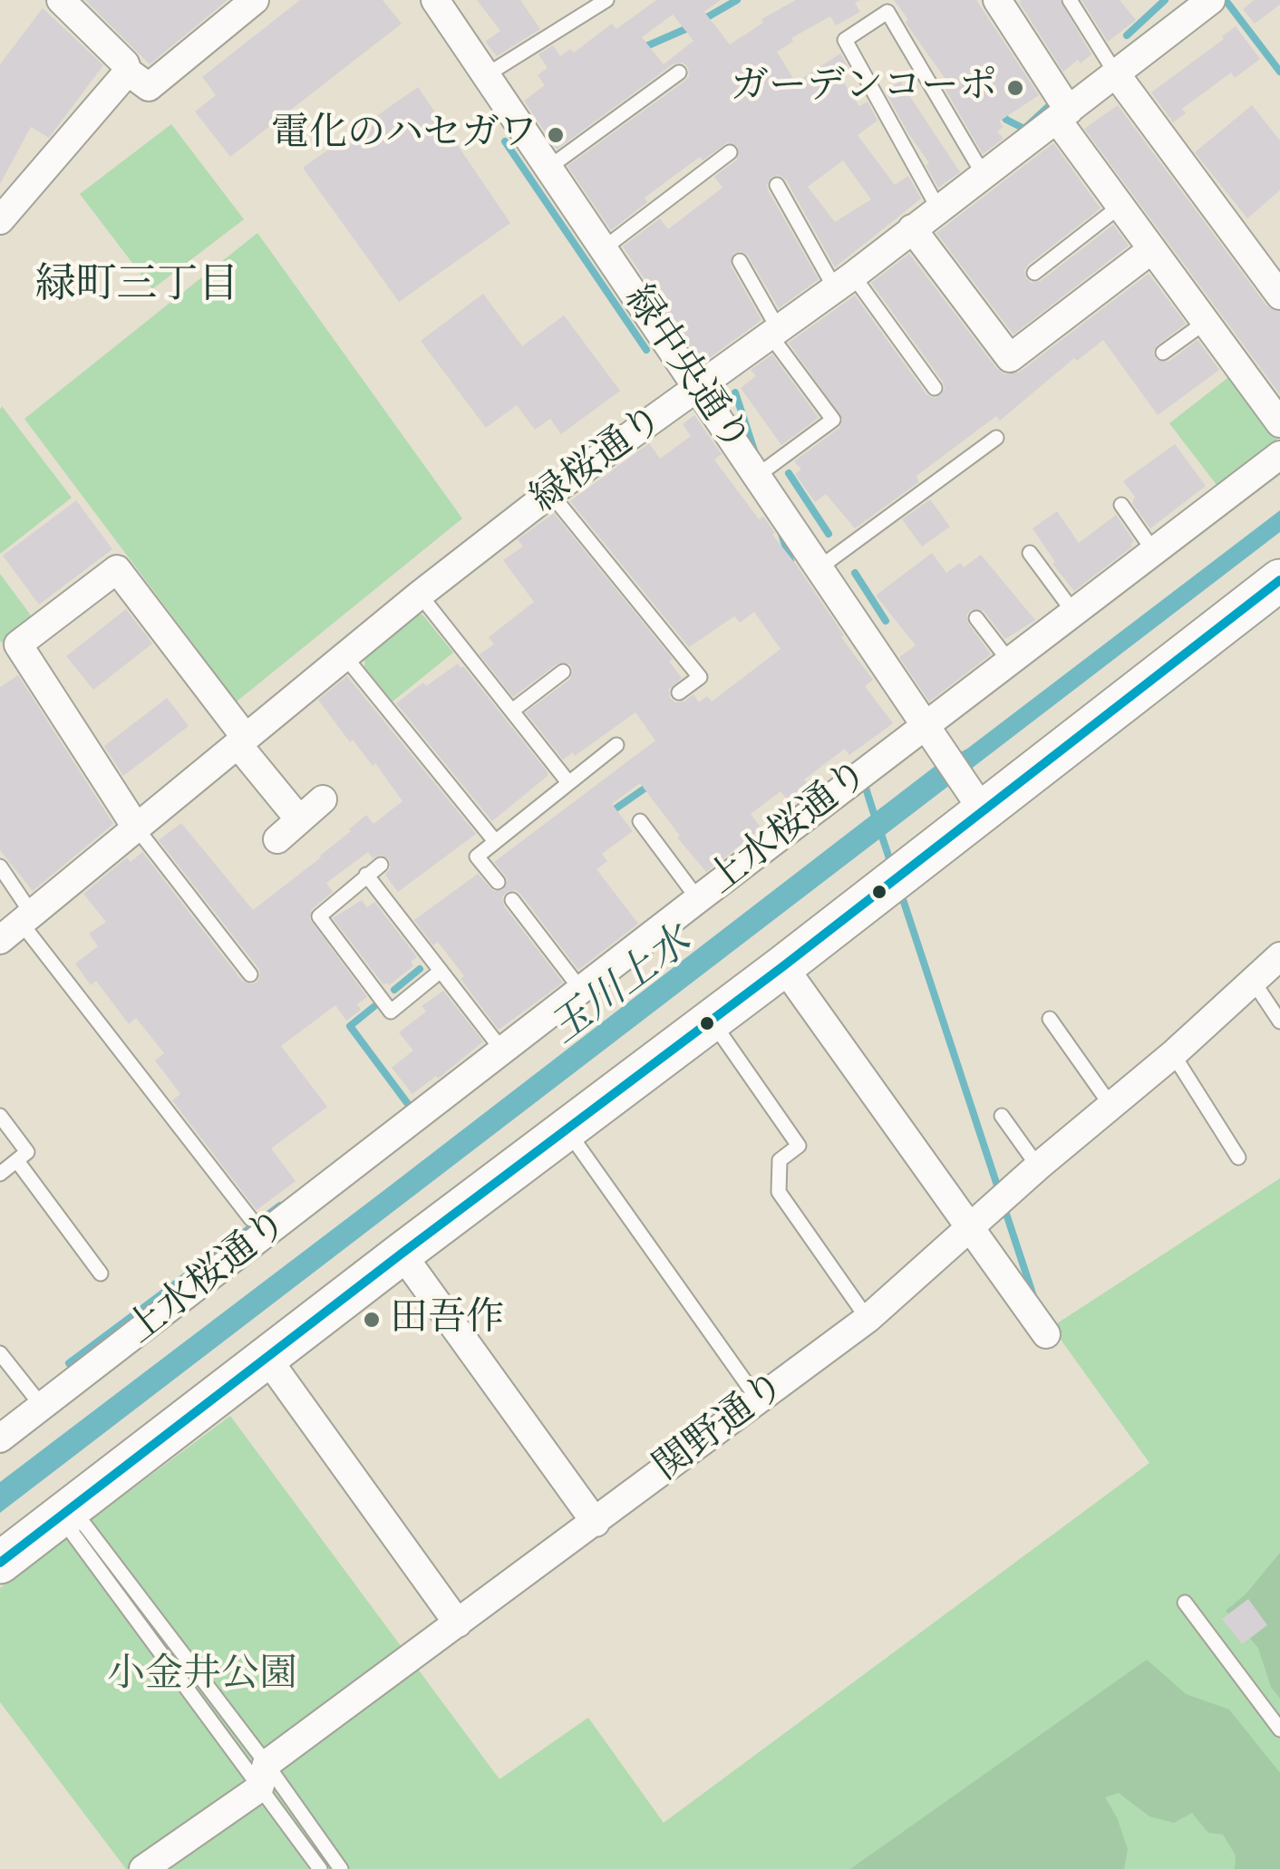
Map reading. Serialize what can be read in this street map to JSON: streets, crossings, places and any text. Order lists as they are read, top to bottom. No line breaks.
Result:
{"streets":{"street":["緑中央通り","緑桜通り","上水桜通り","関野通り"]},"crossings":[["緑中央通り","緑桜通り"],["緑中央通り","上水桜通り"]],"districts":["緑町三丁目"],"water":["玉川上水"],"parks":["小金井公園"],"places":["ガーデンコーポ","電化のハセガワ","田吾作"]}
